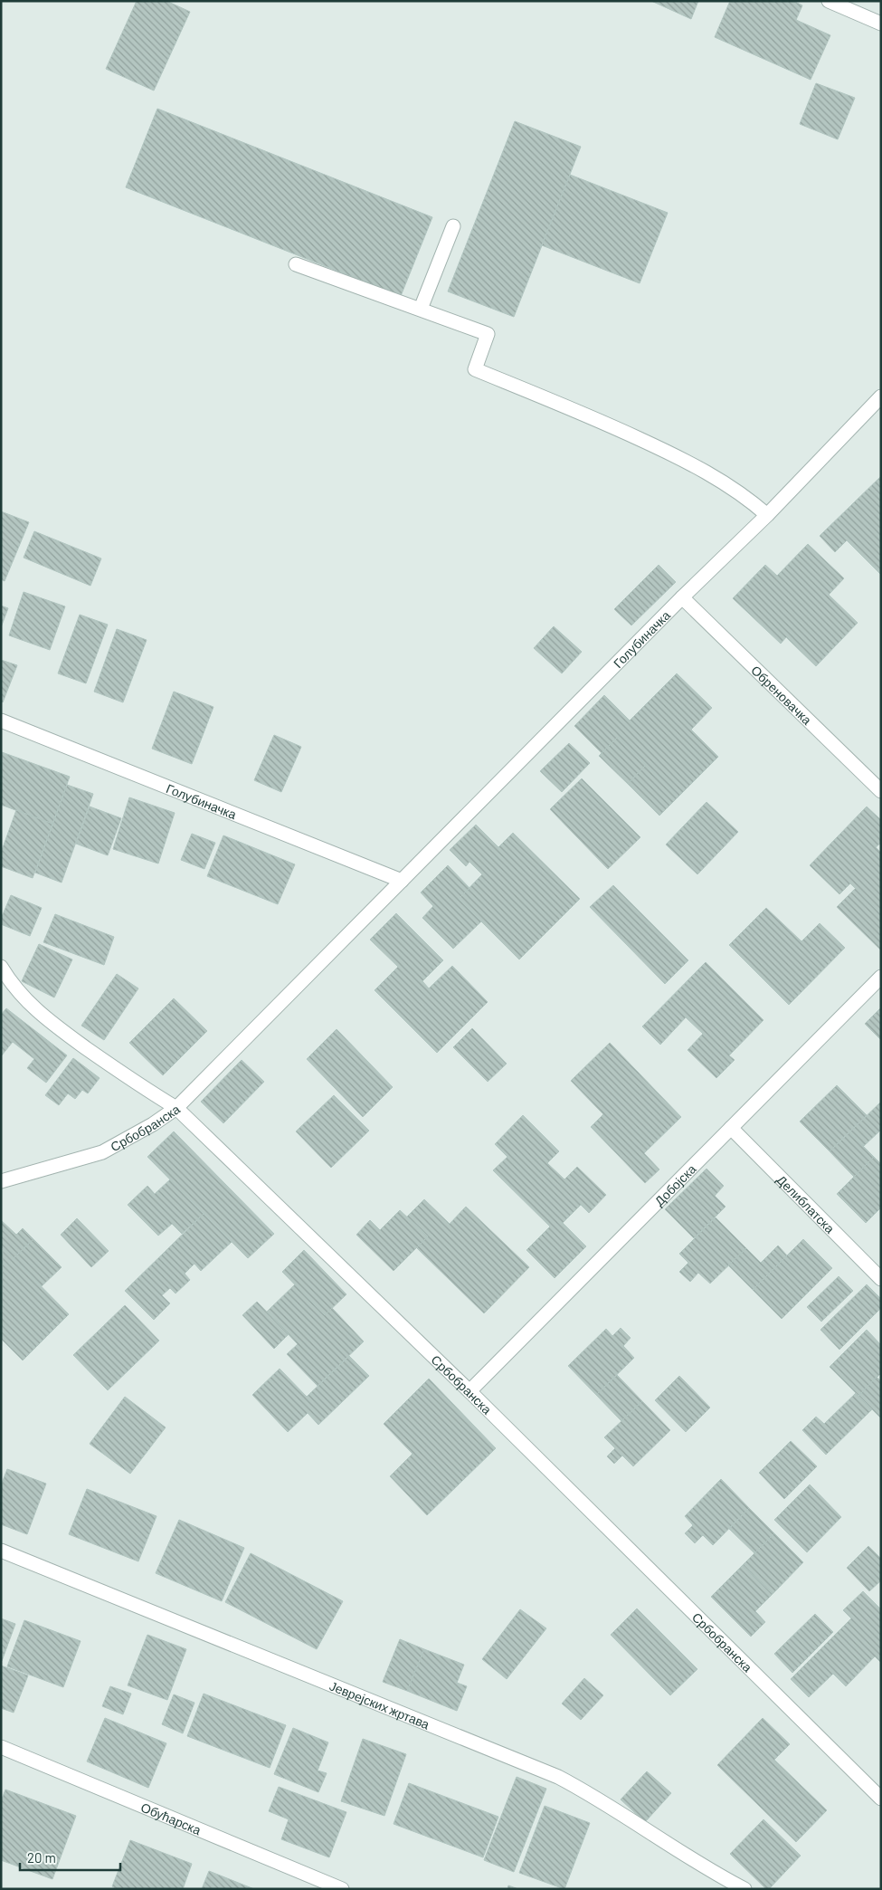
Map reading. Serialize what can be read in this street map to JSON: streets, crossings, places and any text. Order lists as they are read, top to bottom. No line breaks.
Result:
{"streets":{"street":["Голубиначка","Обреновачка","Србобранска","Добојска","Делиблатска","Јеврејских жртава","Обућарска"]},"crossings":[["Голубиначка","Обреновачка"],["Голубиначка","Србобранска"],["Србобранска","Добојска"],["Добојска","Делиблатска"]],"scale_bar":"20 m"}
